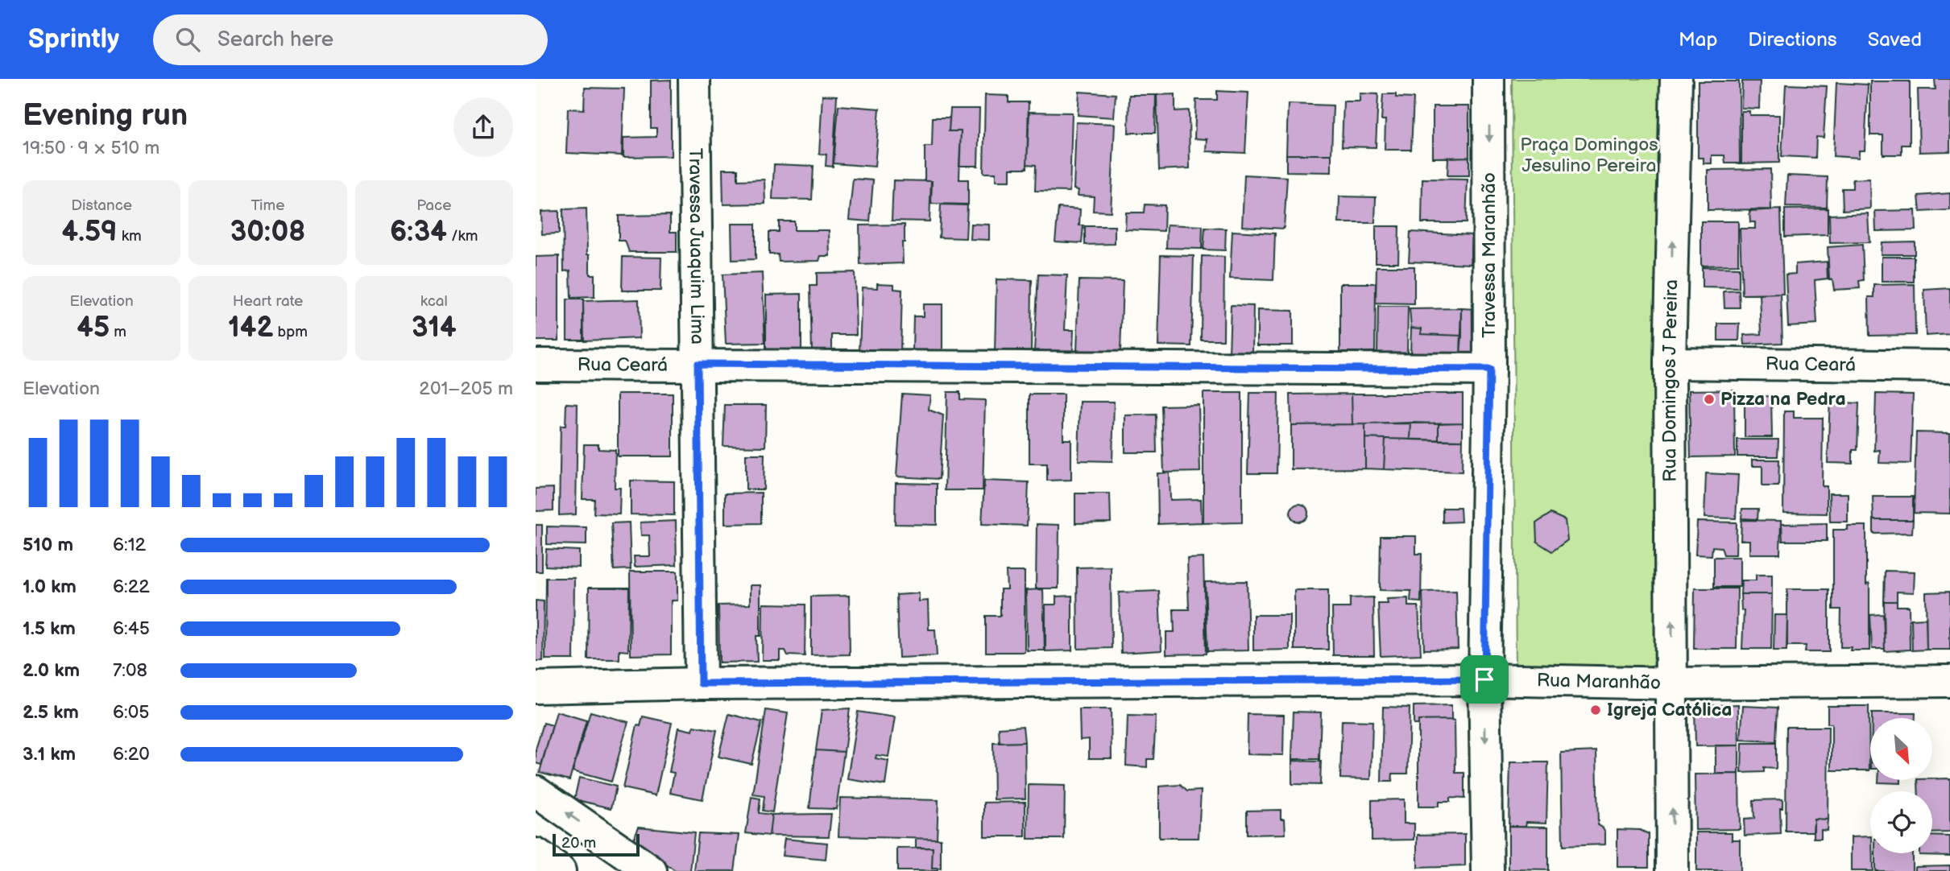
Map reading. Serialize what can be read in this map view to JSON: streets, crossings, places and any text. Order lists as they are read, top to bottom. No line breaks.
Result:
{"streets":{"street":["Travessa Juaquim Lima","Travessa Maranhão","Rua Ceará","Rua Domingos J Pereira","Rua Maranhão"]},"crossings":[["Travessa Juaquim Lima","Rua Ceará"],["Travessa Juaquim Lima","Rua Maranhão"],["Travessa Maranhão","Rua Ceará"],["Travessa Maranhão","Rua Maranhão"],["Rua Ceará","Rua Domingos J Pereira"],["Rua Domingos J Pereira","Rua Maranhão"]],"one_way":["Travessa Maranhão","Rua Domingos J Pereira"],"parks":["Praça Domingos Jesulino Pereira"],"places":["Pizza na Pedra","Igreja Católica"],"scale_bar":"20 m","north":"bottom right","page":{"header":"Sprintly","search":"Search here","nav":["Map","Directions","Saved"],"heading":["Evening run","19:50 · 9 × 510 m"],"stats":[["Distance","4.59 km"],["Time","30:08"],["Pace","6:34 /km"],["Elevation","45 m"],["Heart rate","142 bpm"],["kcal","314"]],"chart":["Elevation","201–205 m"],"list":[{"name":"510 m","note":"6:12"},{"name":"1.0 km","note":"6:22"},{"name":"1.5 km","note":"6:45"},{"name":"2.0 km","note":"7:08"},{"name":"2.5 km","note":"6:05"},{"name":"3.1 km","note":"6:20"}],"scale":"20 m"}}
